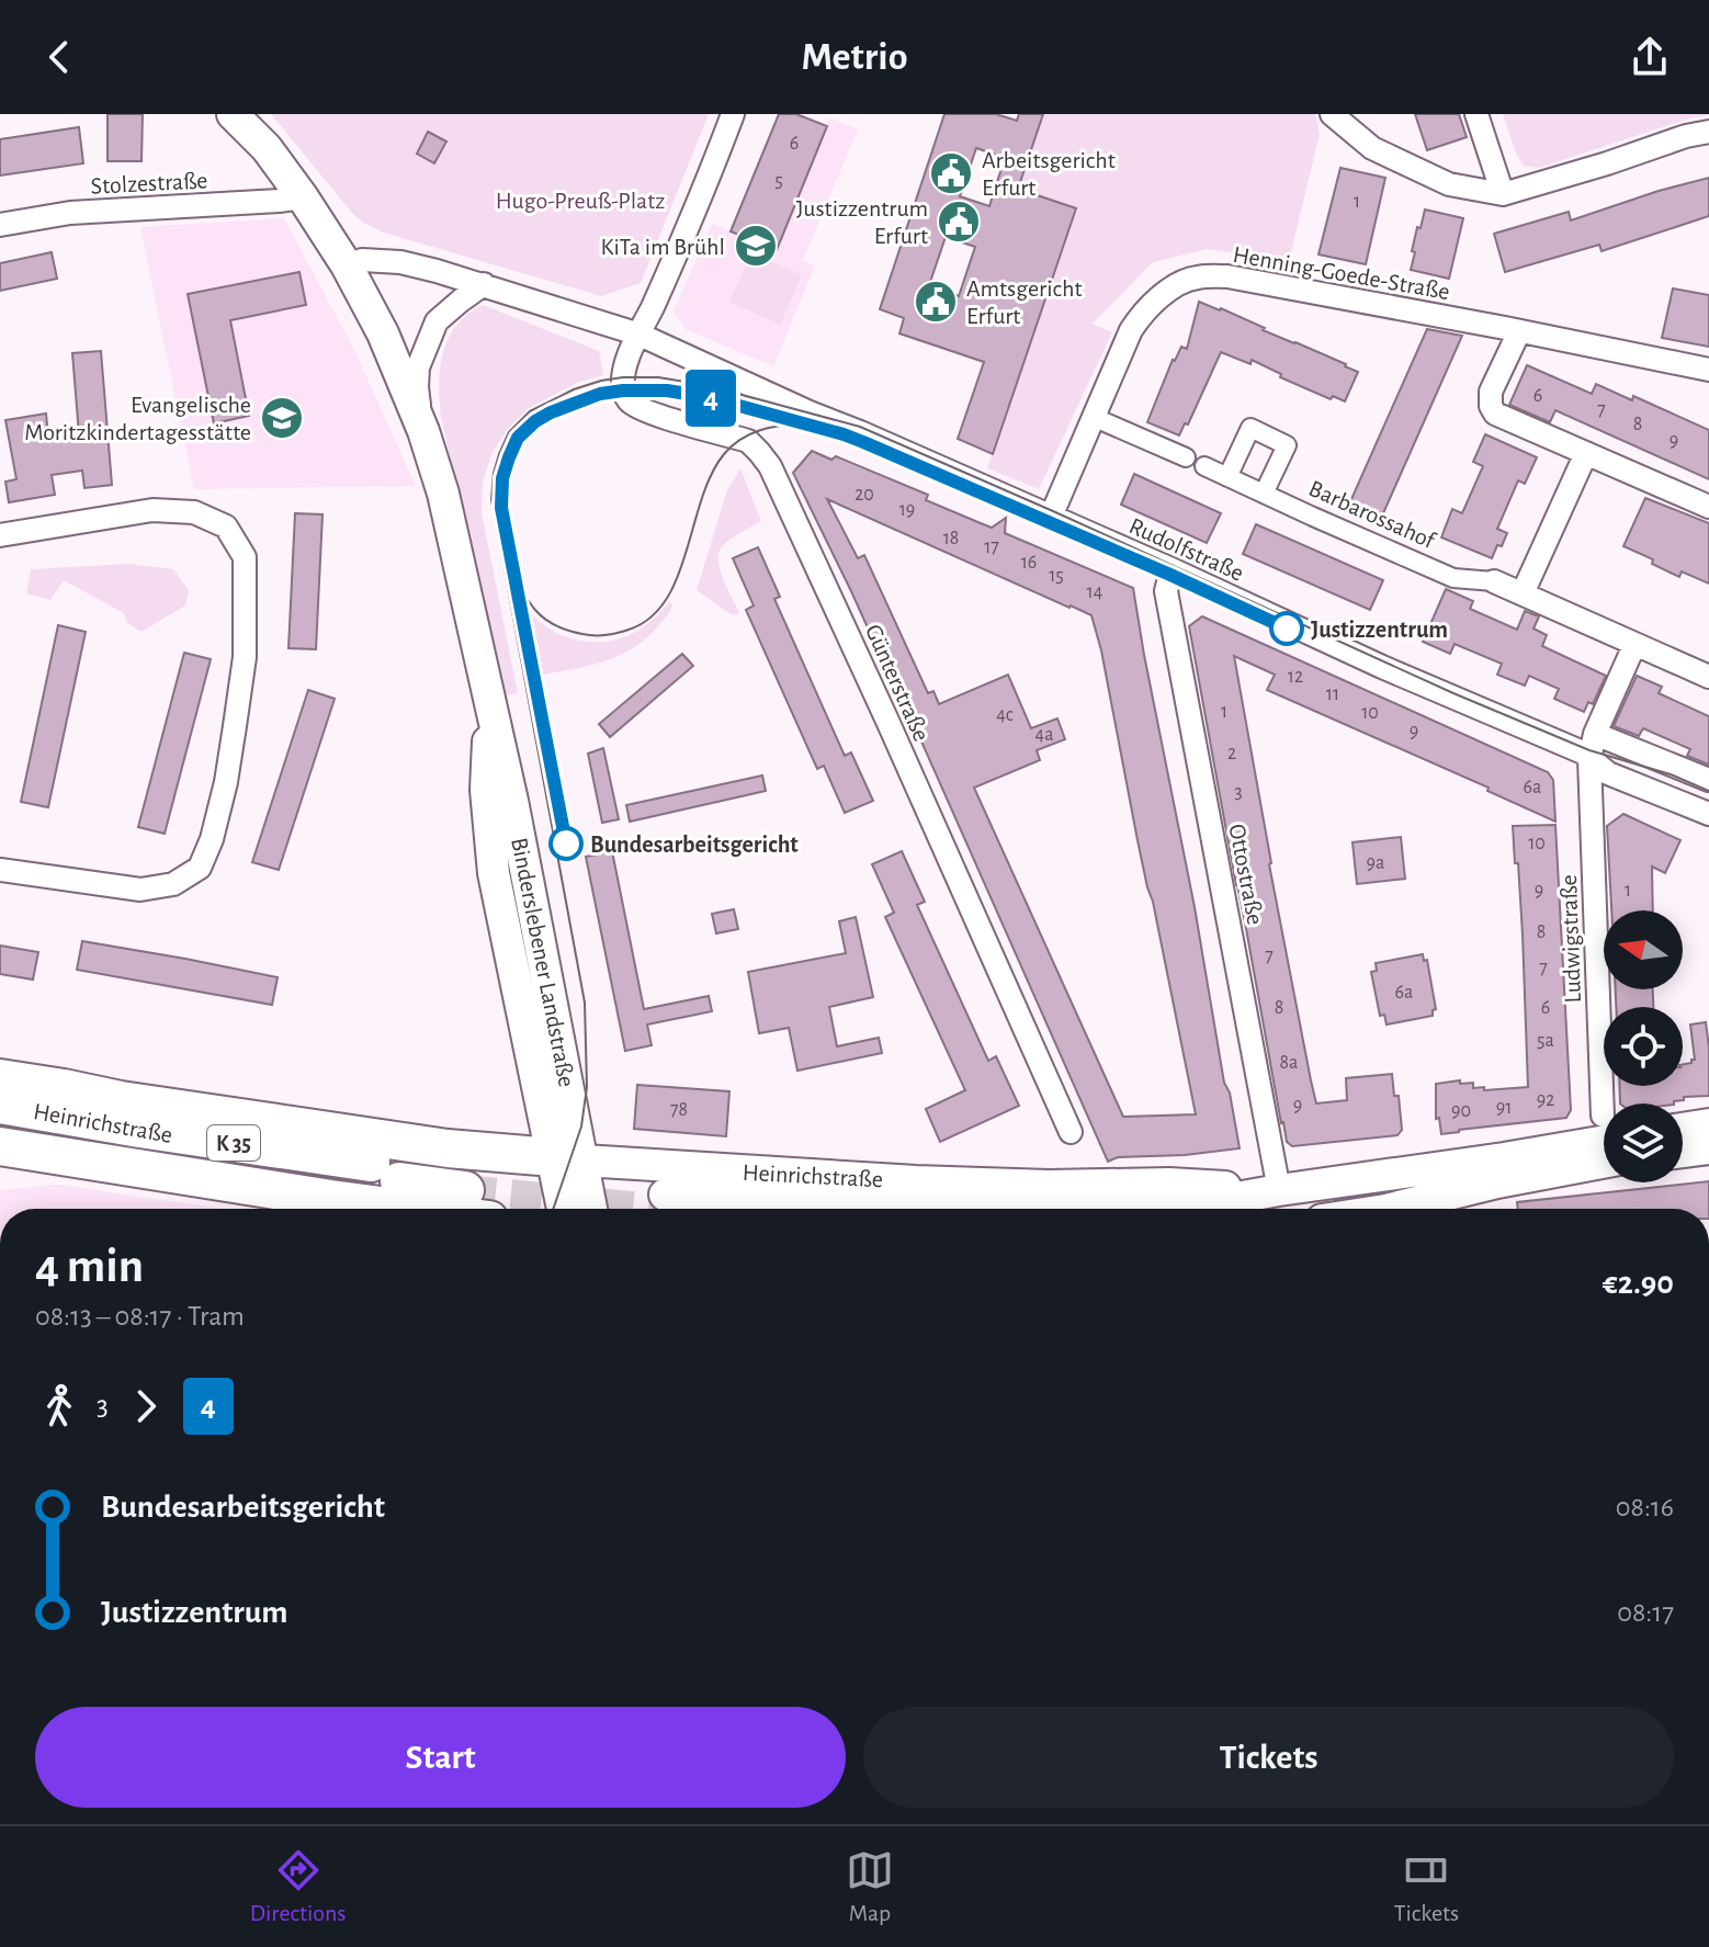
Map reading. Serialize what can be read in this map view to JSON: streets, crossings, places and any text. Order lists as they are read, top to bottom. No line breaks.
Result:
{"streets":{"highway":["Heinrichstraße","K 35"],"main road":["Binderslebener Landstraße"],"street":["Stolzestraße","Henning-Goede-Straße","Barbarossahof","Rudolfstraße","Günterstraße","Ottostraße","Ludwigstraße"]},"crossings":[["Stolzestraße","Binderslebener Landstraße"],["Henning-Goede-Straße","Rudolfstraße"],["Rudolfstraße","Günterstraße"],["Rudolfstraße","Ottostraße"],["Rudolfstraße","Ludwigstraße"],["Ottostraße","Heinrichstraße"],["Binderslebener Landstraße","Heinrichstraße"],["Binderslebener Landstraße","K 35"],["Heinrichstraße","K 35"]],"parks":["Hugo-Preuß-Platz"],"places":{"public building":["Arbeitsgericht Erfurt","Justizzentrum Erfurt","Amtsgericht Erfurt"],"school or university":["KiTa im Brühl","Evangelische Moritzkindertagesstätte"],"other":["Justizzentrum","Bundesarbeitsgericht"]},"lines":["tram line 4"],"house_numbers":["6","5","1","6","7","8","9","20","19","18","17","16","15","14","12","11","1","10","4c","9","4a","2","6a","3","10","9a","9","1","8","7","7","6a","8","6","5a","8a","92","9","91","78","90"],"north":"left","page":{"header":"Metrio","on_map":"4","heading":["4 min","08:13 – 08:17 · Tram","€2.90"],"legs":["3","4"],"list":[{"name":"Bundesarbeitsgericht","value":"08:16"},{"name":"Justizzentrum","value":"08:17"}],"buttons":["Start","Tickets"],"tabs":["Directions","Map","Tickets"]}}
